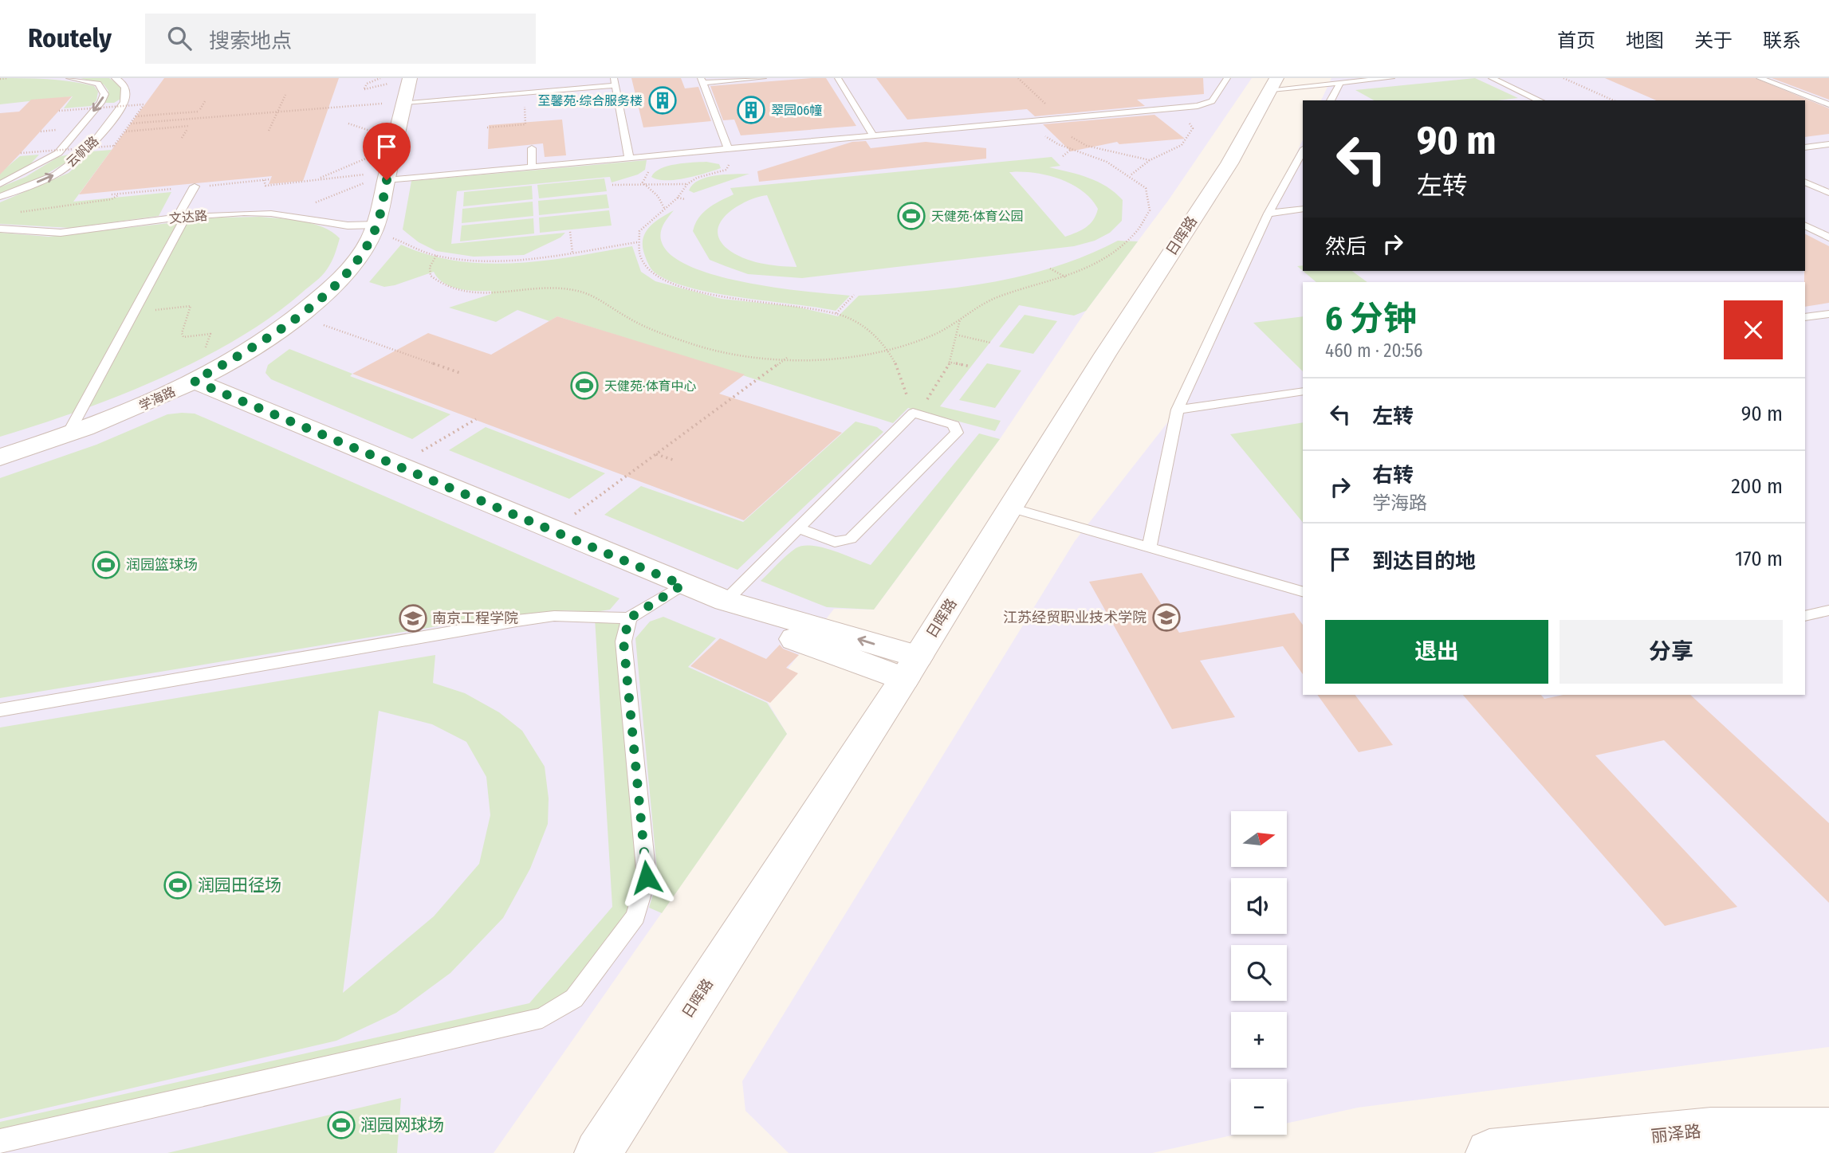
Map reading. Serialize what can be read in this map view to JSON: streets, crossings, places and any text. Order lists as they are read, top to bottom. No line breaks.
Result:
{"streets":{"street":["日晖路","学海路","丽泽路"],"lane":["云帆路","文达路"]},"crossings":[["文达路","学海路"]],"places":{"building":["至馨苑·综合服务楼","翠园06幢"],"sports":["天健苑·体育公园","天健苑·体育中心","润园篮球场","润园田径场","润园网球场"],"school or university":["江苏经贸职业技术学院","南京工程学院"]},"north":"right","page":{"header":"Routely","search":"搜索地点","nav":["首页","地图","关于","联系"],"turn":["90 m","左转"],"then":"然后","heading":["6 分钟","460 m · 20:56"],"list":[{"name":"左转","value":"90 m"},{"name":"右转","note":"学海路","value":"200 m"},{"name":"到达目的地","value":"170 m"}],"buttons":["退出","分享"],"map_buttons":["+","−"]}}
